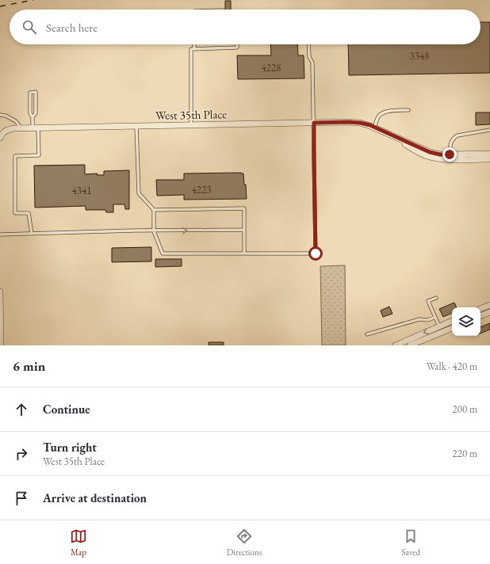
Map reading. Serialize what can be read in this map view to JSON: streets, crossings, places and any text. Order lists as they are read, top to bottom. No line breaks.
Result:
{"streets":{"street":["West 35th Place"]},"house_numbers":["3348","4228","4223","4341"],"page":{"search":"Search here","heading":["6 min","Walk · 420 m"],"list":[["Continue","200 m"],["Turn right","West 35th Place","220 m"],"Arrive at destination"],"nav":["Map","Directions","Saved"]}}
